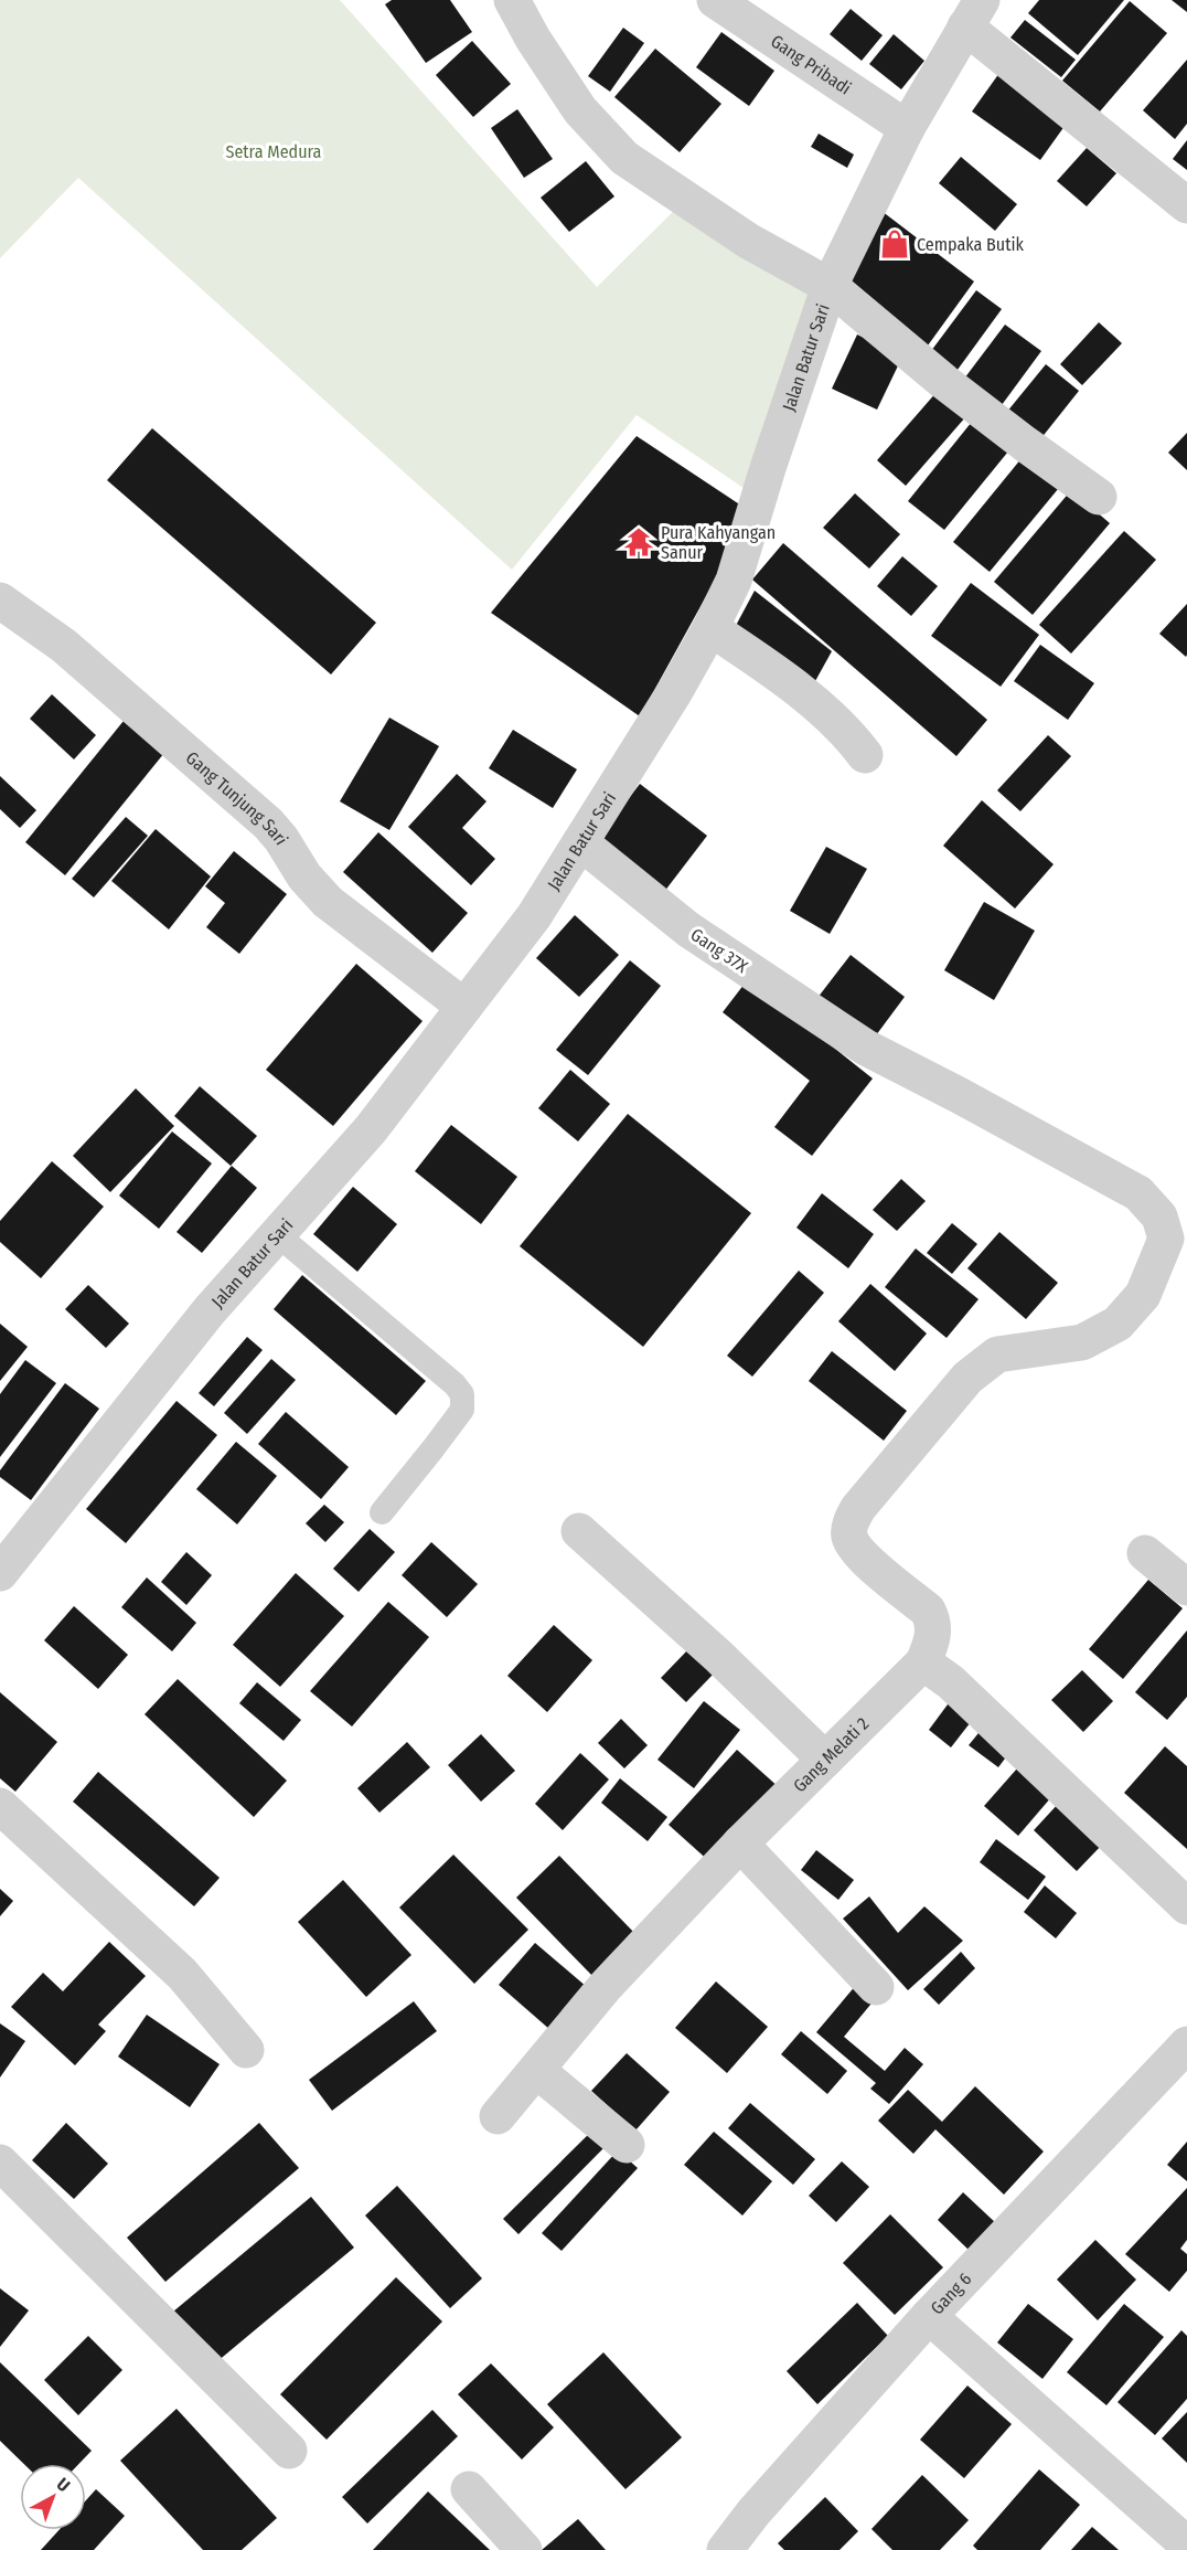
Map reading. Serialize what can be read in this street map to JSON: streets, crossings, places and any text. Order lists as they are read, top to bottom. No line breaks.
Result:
{"streets":{"street":["Gang Pribadi","Jalan Batur Sari","Gang Tunjung Sari","Gang 37X","Gang Melati 2","Gang 6"]},"crossings":[["Gang Pribadi","Jalan Batur Sari"],["Jalan Batur Sari","Gang Tunjung Sari"],["Jalan Batur Sari","Gang 37X"],["Gang 37X","Gang Melati 2"]],"parks":["Setra Medura"],"places":{"shop":["Cempaka Butik"],"temple":["Pura Kahyangan Sanur"]},"north":"top right"}
